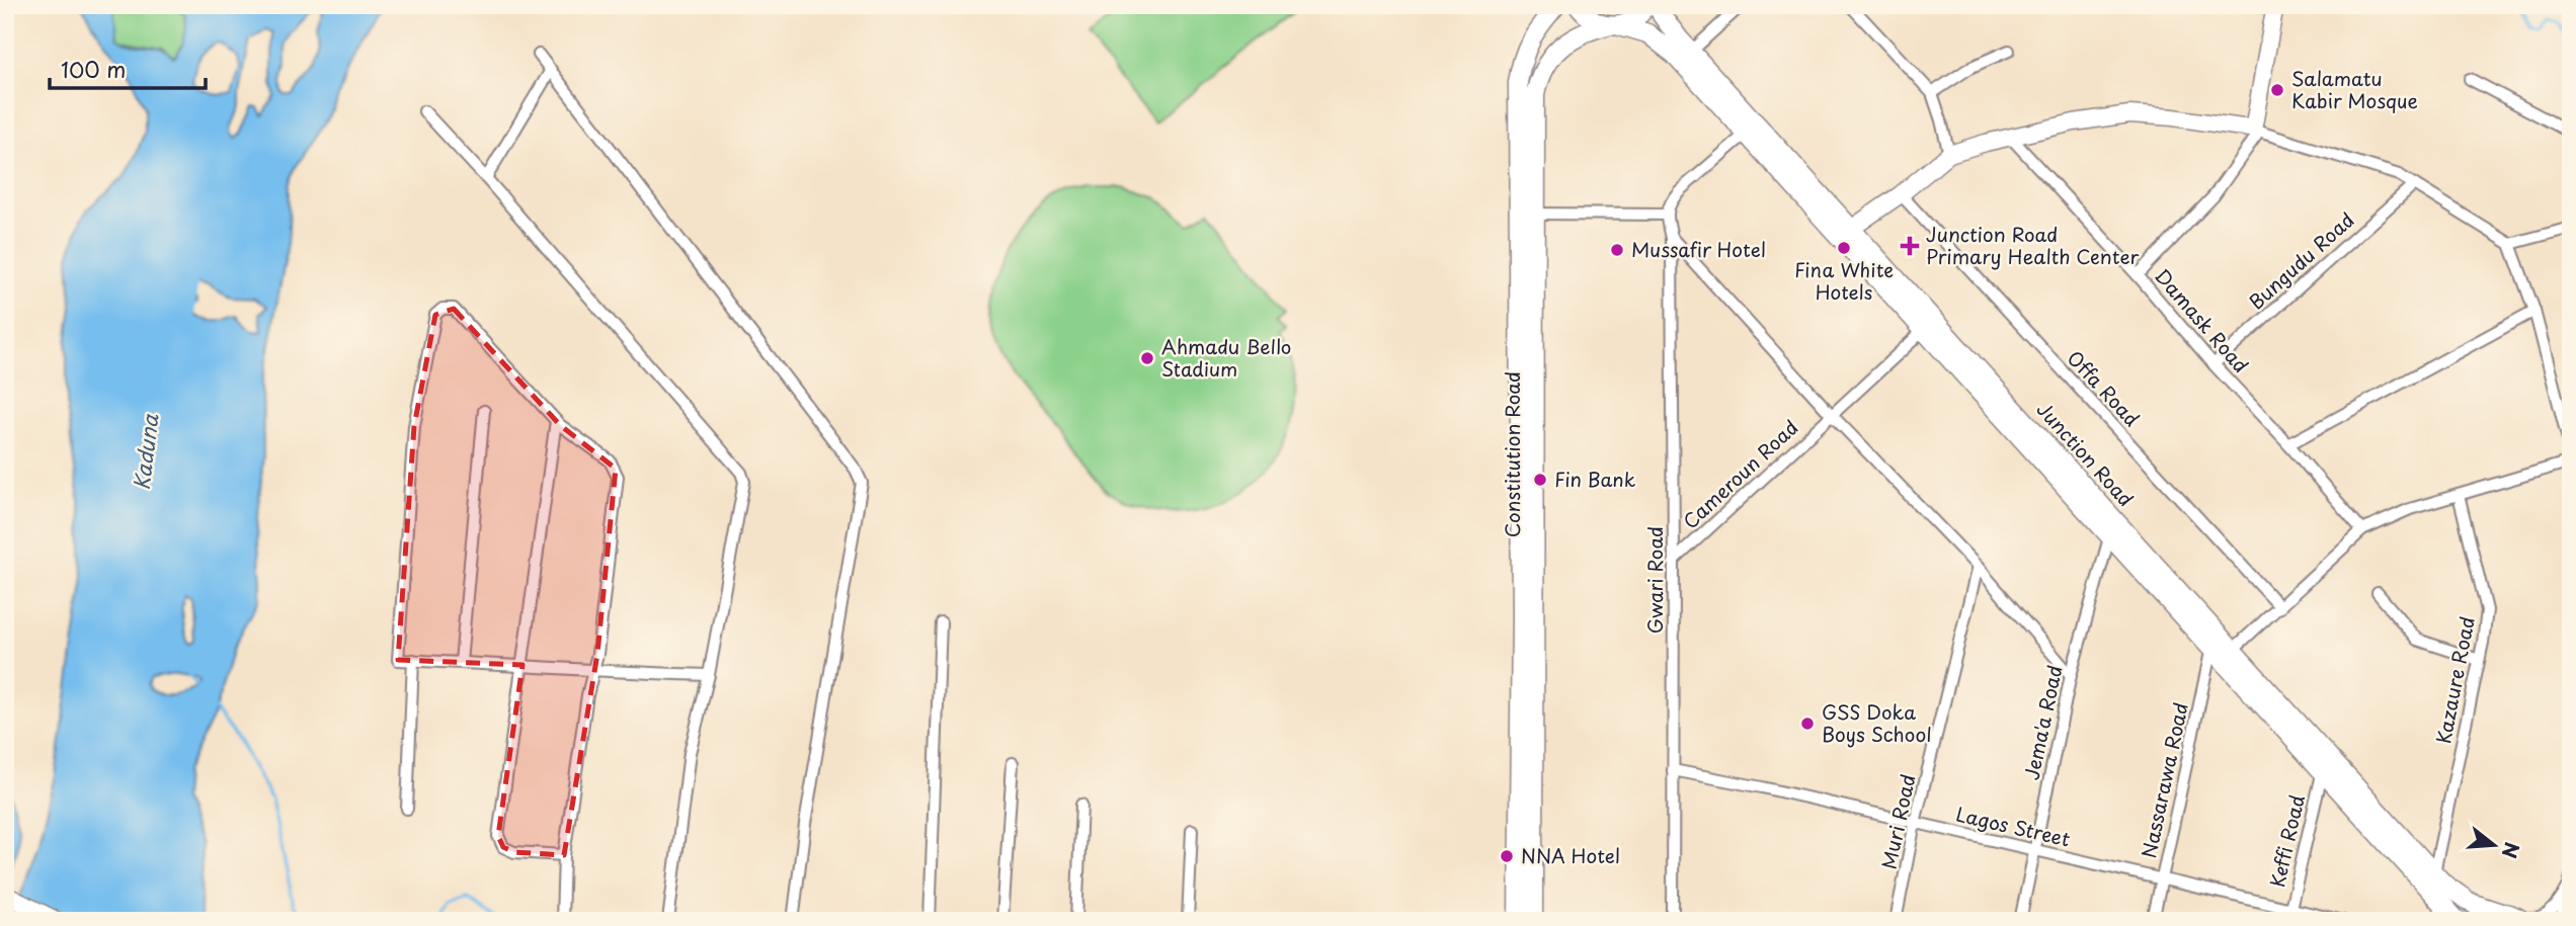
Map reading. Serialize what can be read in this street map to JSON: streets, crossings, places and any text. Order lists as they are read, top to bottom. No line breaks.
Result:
{"streets":{"main road":["Constitution Road","Junction Road"],"street":["Bungudu Road","Damask Road","Offa Road","Cameroun Road","Gwari Road","Kazaure Road","Jema'a Road","Nassarawa Road","Muri Road","Lagos Street","Keffi Road"]},"crossings":[["Bungudu Road","Damask Road"],["Constitution Road","Junction Road"],["Junction Road","Cameroun Road"],["Junction Road","Kazaure Road"],["Junction Road","Jema'a Road"],["Junction Road","Nassarawa Road"],["Junction Road","Keffi Road"],["Cameroun Road","Gwari Road"],["Gwari Road","Jema'a Road"],["Gwari Road","Muri Road"],["Gwari Road","Lagos Street"],["Jema'a Road","Lagos Street"],["Nassarawa Road","Lagos Street"],["Muri Road","Lagos Street"],["Lagos Street","Keffi Road"]],"water":["Kaduna"],"places":{"other":["Salamatu Kabir Mosque","Fina White Hotels","Mussafir Hotel","Ahmadu Bello Stadium","Fin Bank","GSS Doka Boys School","NNA Hotel"],"health":["Junction Road Primary Health Center"]},"scale_bar":"100 m","north":"right"}
